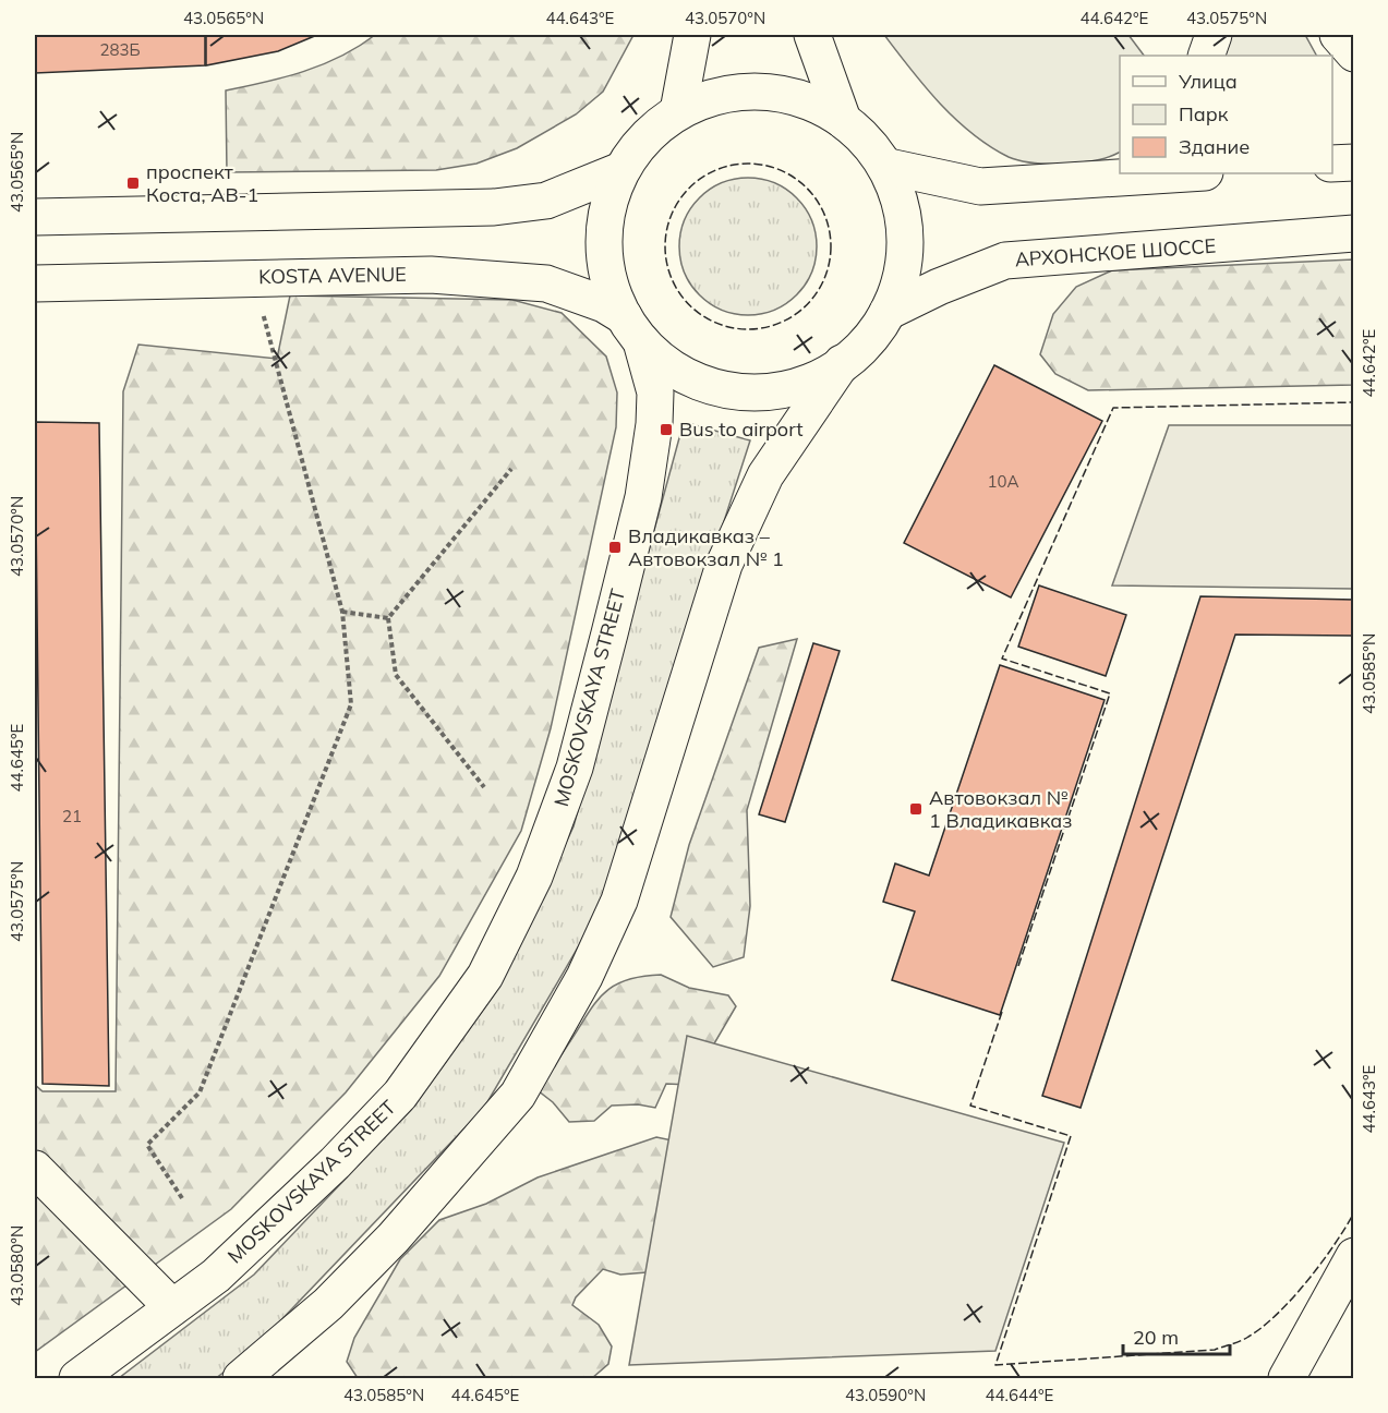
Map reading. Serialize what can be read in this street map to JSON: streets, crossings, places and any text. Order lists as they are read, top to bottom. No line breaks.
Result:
{"streets":{"main road":["АРХОНСКОЕ ШОССЕ","KOSTA AVENUE","MOSKOVSKAYA STREET"]},"crossings":[["KOSTA AVENUE","MOSKOVSKAYA STREET"]],"places":{"transit":["проспект Коста, АВ-1","Bus to airport","Владикавказ – Автовокзал № 1","Автовокзал № 1 Владикавказ"]},"house_numbers":["283Б","10А","21"],"legend":["Улица","Парк","Здание"],"scale_bar":"20 m","coordinates":["43.0565°N","44.643°E","43.0570°N","44.642°E","43.0575°N","43.0585°N","44.645°E","43.0580°N","43.0590°N","44.644°E"]}
